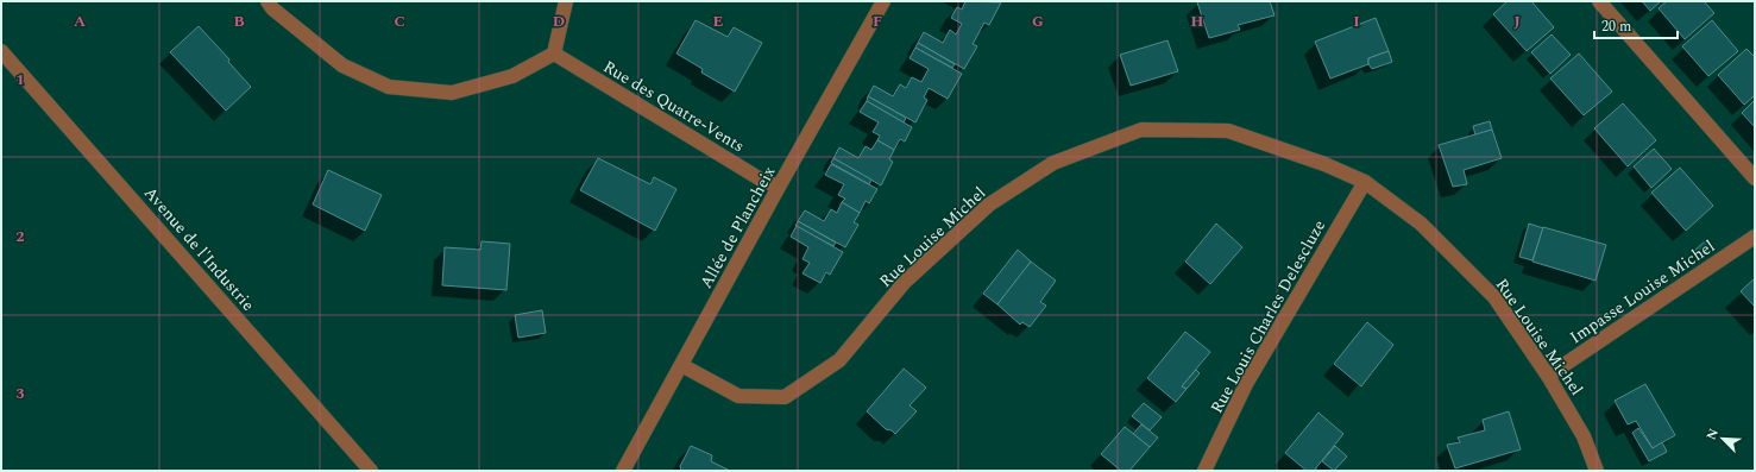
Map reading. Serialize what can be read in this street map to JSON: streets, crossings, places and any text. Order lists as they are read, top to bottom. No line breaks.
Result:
{"streets":{"street":["Rue des Quatre-Vents","Allée de Plancheix","Rue Louise Michel","Avenue de l'Industrie","Impasse Louise Michel","Rue Louis Charles Delescluze"]},"crossings":[["Rue des Quatre-Vents","Allée de Plancheix"],["Allée de Plancheix","Rue Louise Michel"],["Rue Louise Michel","Impasse Louise Michel"],["Rue Louise Michel","Rue Louis Charles Delescluze"]],"scale_bar":"20 m","north":"top left","grid":{"columns":["A","B","C","D","E","F","G","H","I","J"],"rows":["1","2","3"]}}
